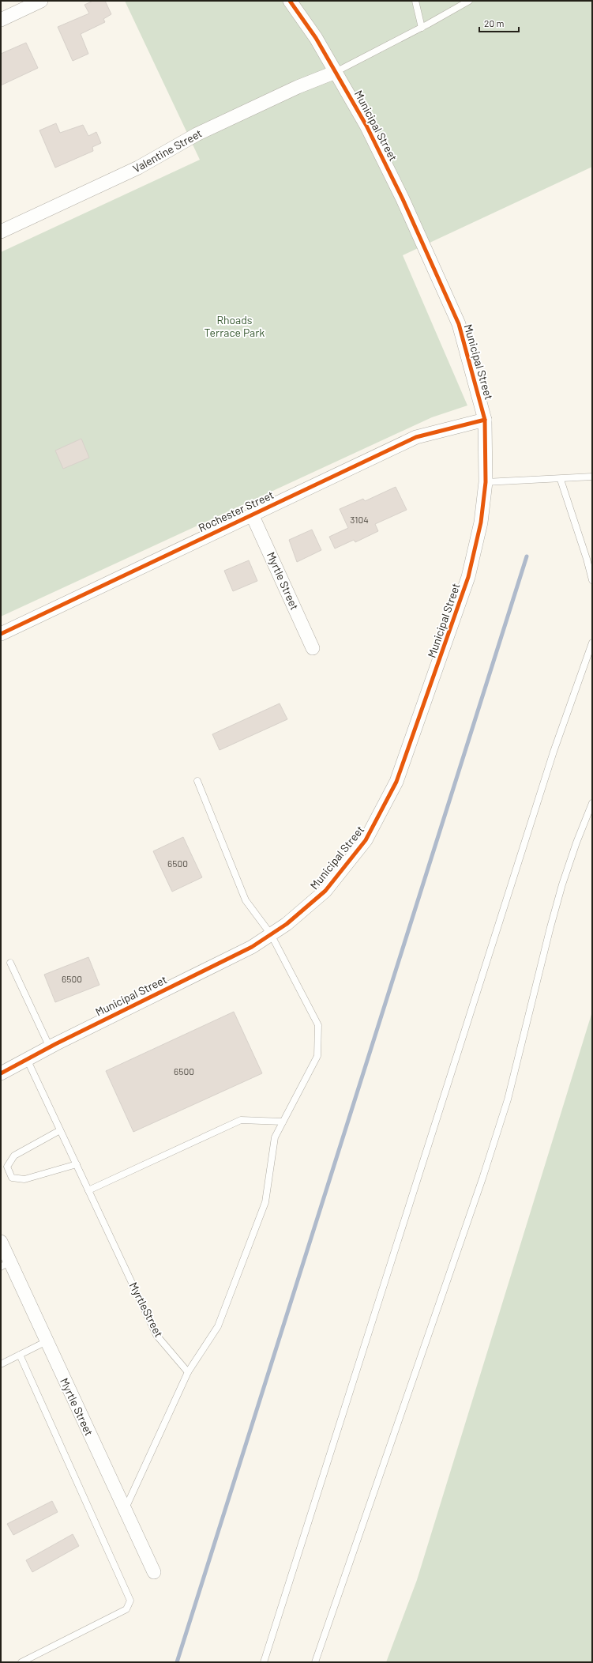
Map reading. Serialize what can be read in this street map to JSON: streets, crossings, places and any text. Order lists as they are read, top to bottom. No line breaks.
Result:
{"streets":{"street":["Municipal Street","Valentine Street","Rochester Street","Myrtle Street"],"lane":["MyrtleStreet"]},"crossings":[["Municipal Street","Valentine Street"],["Municipal Street","Rochester Street"],["Municipal Street","MyrtleStreet"],["Rochester Street","Myrtle Street"]],"parks":["Rhoads Terrace Park"],"house_numbers":["3104","6500","6500","6500"],"scale_bar":"20 m"}
